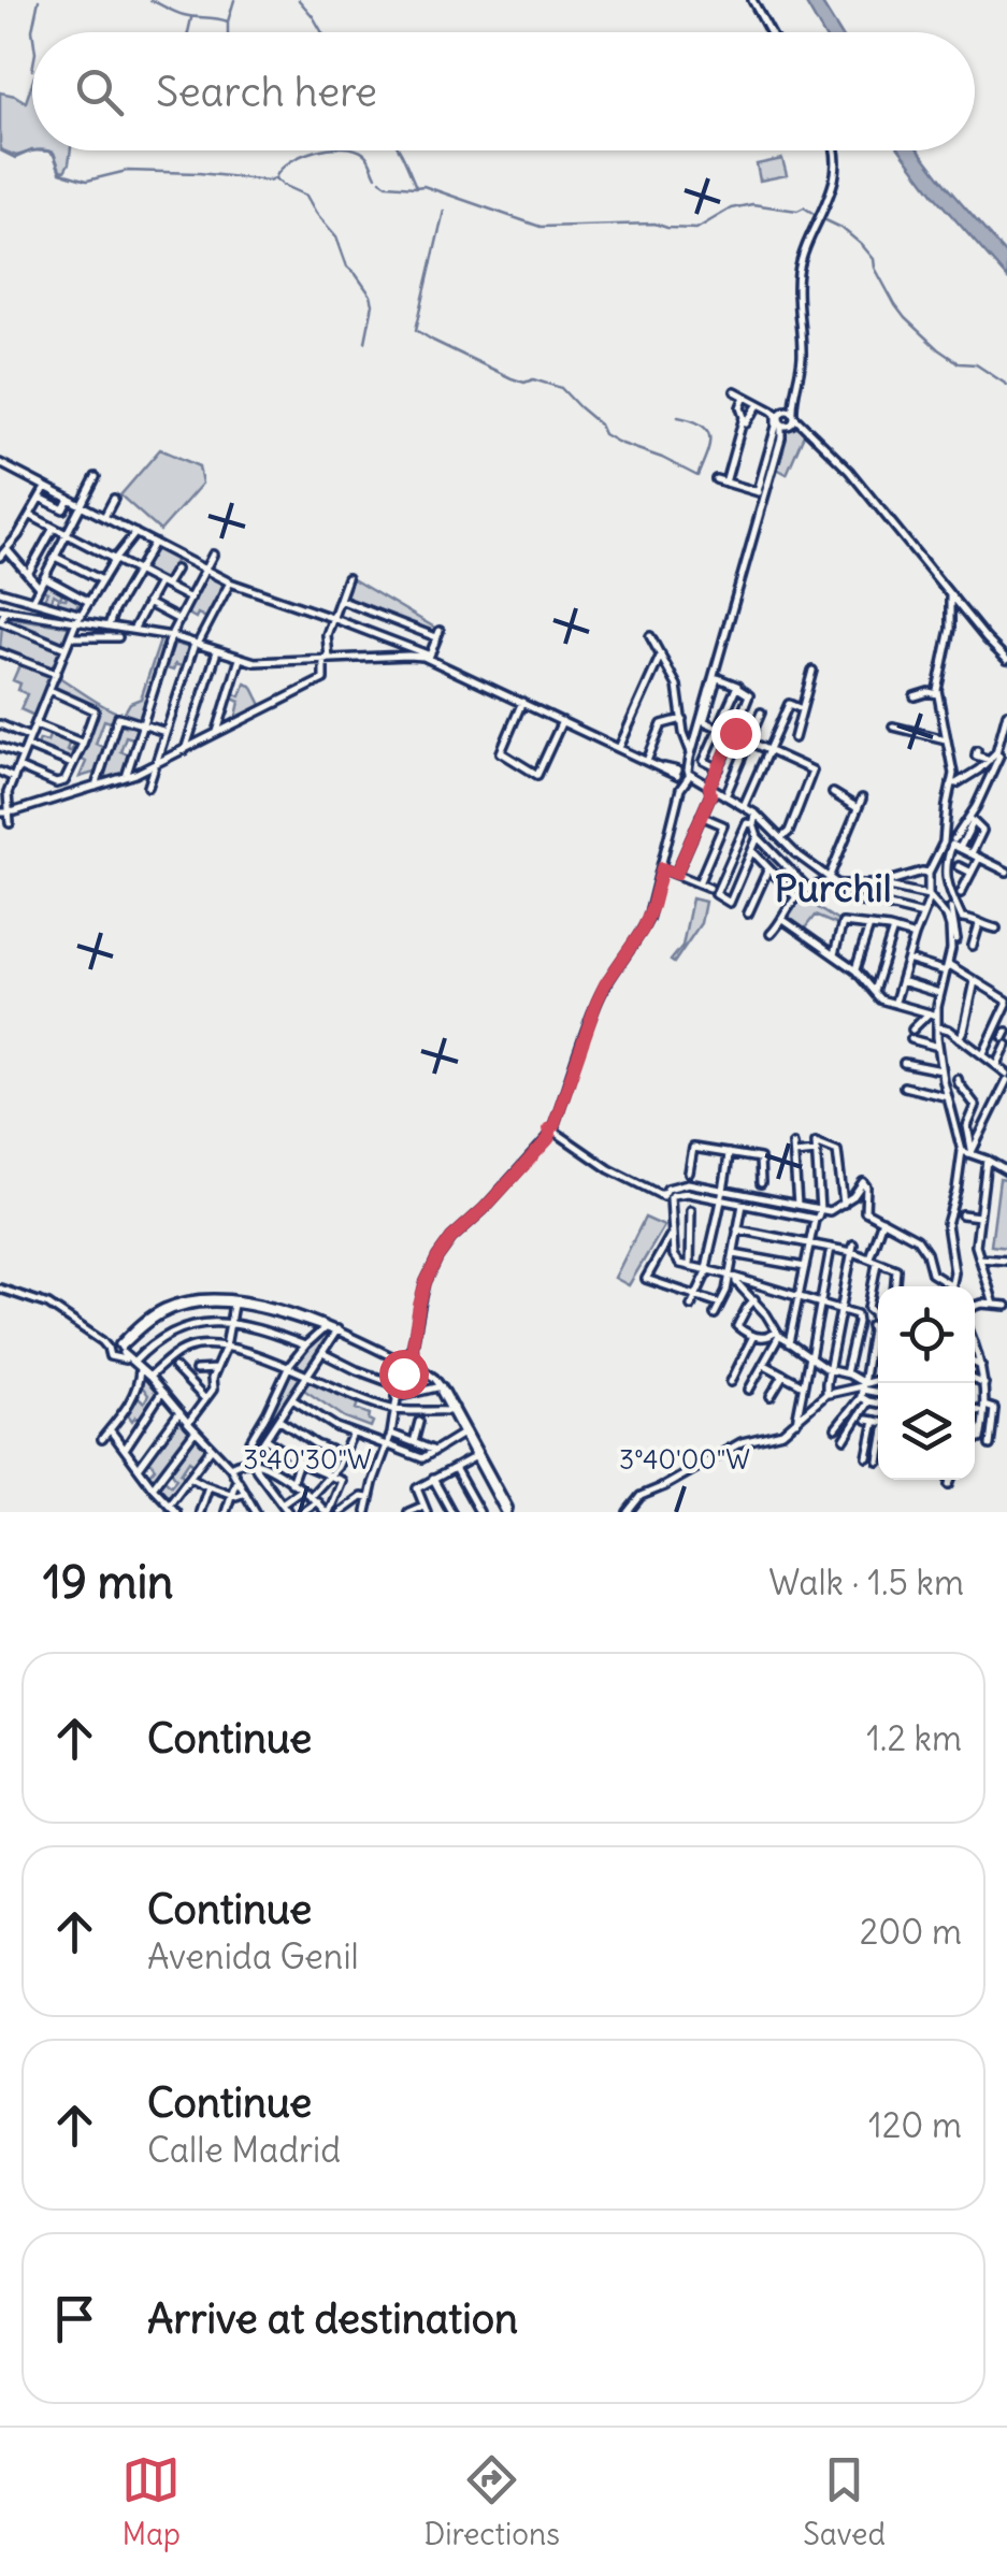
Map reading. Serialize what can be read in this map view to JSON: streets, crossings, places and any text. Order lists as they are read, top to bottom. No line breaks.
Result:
{"districts":["Purchil"],"page":{"search":"Search here","heading":["19 min","Walk · 1.5 km"],"list":[["Continue","1.2 km"],["Continue","Avenida Genil","200 m"],["Continue","Calle Madrid","120 m"],"Arrive at destination"],"nav":["Map","Directions","Saved"]},"coordinates":["3°40'30\"W","3°40'00\"W"]}
